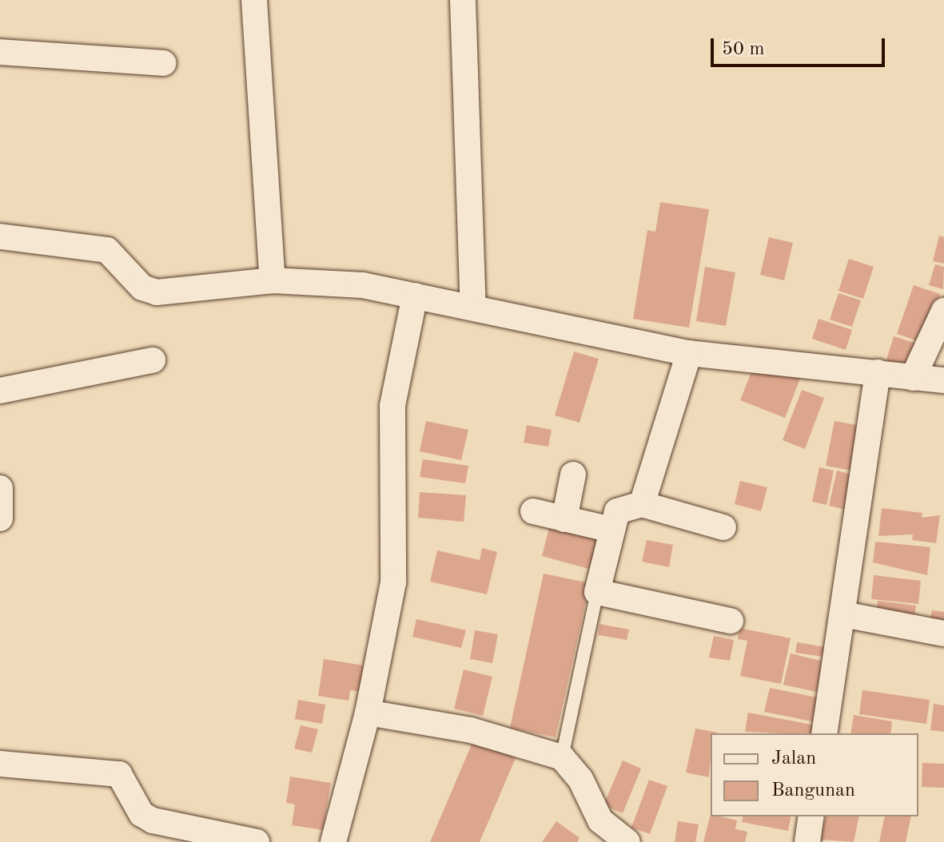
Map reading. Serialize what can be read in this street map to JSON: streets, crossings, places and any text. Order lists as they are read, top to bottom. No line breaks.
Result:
{"legend":["Jalan","Bangunan"],"scale_bar":"50 m"}
